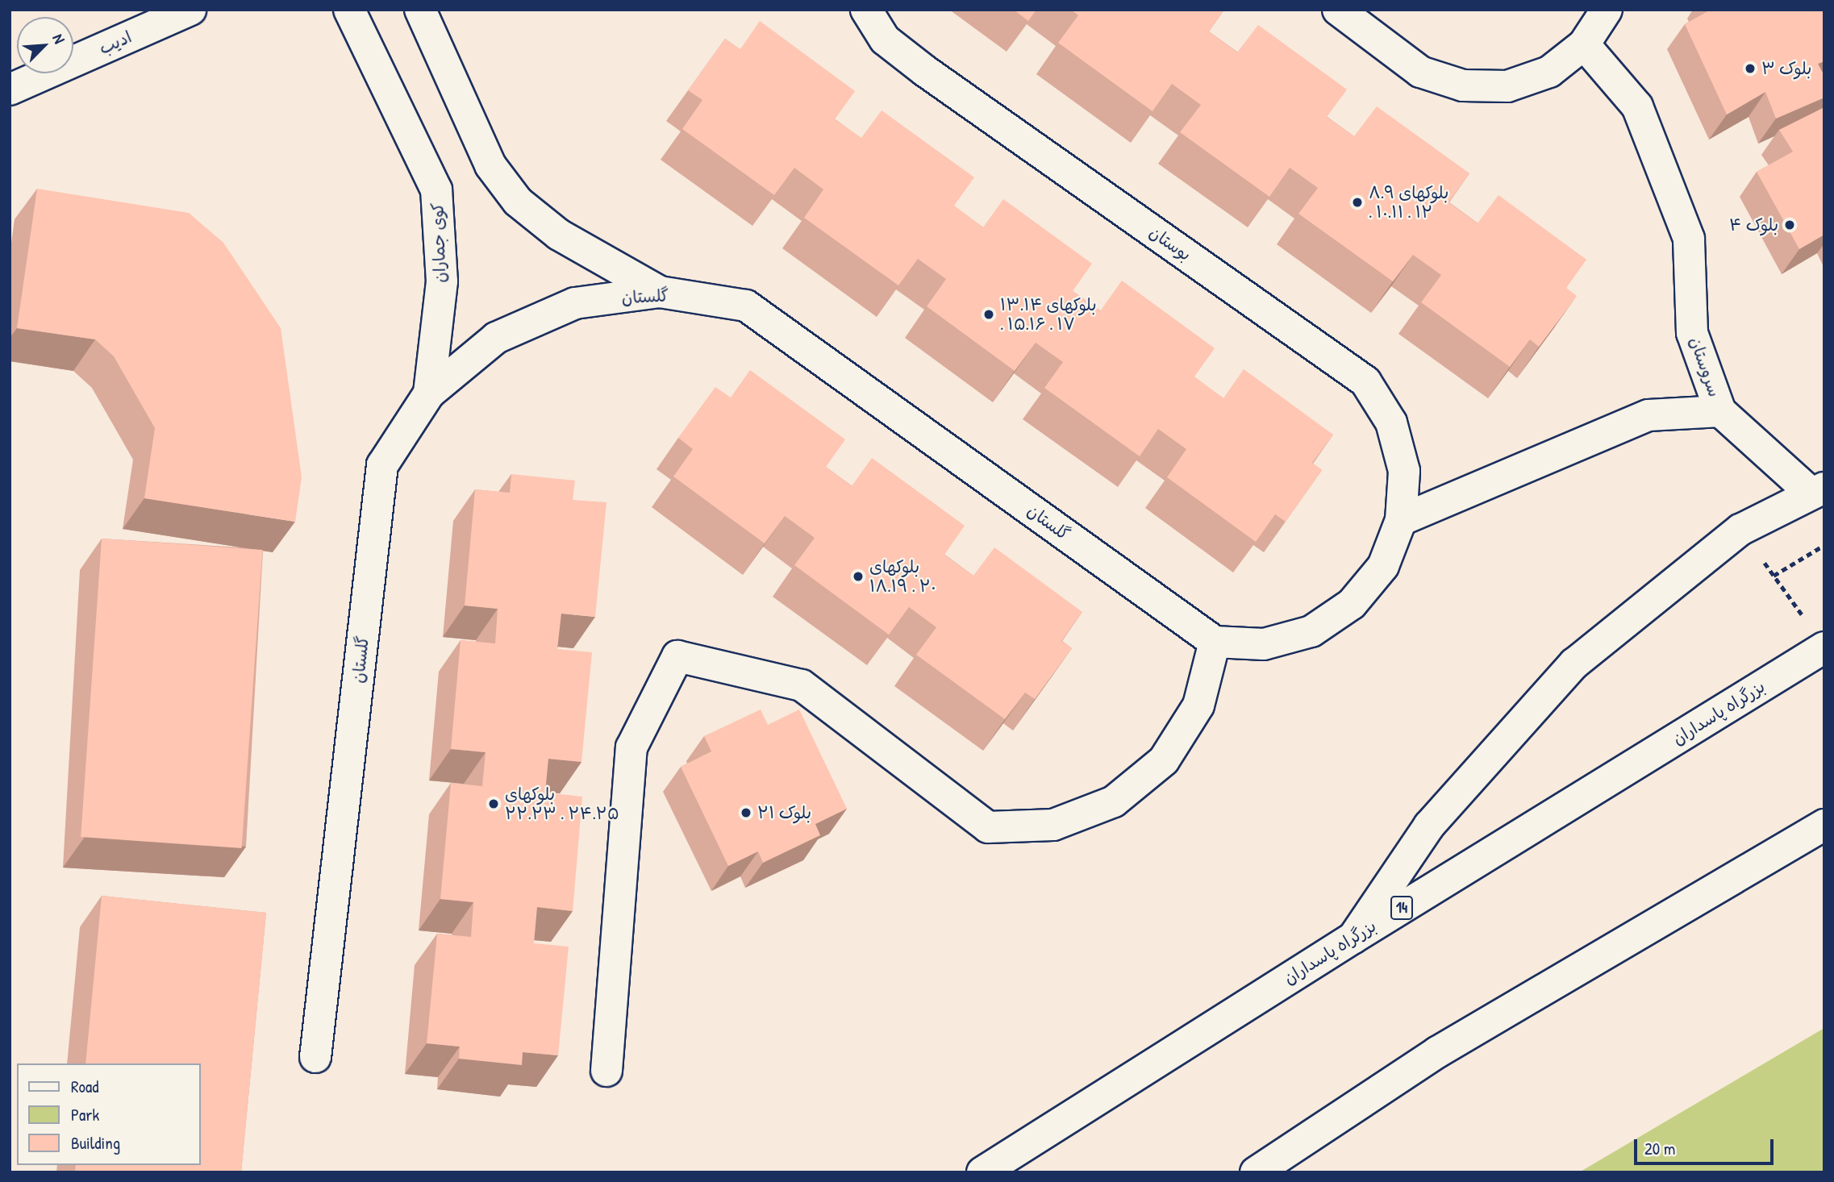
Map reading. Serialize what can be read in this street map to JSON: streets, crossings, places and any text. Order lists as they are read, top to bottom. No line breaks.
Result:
{"streets":{"main road":["ادیب","کوی جماران","بوستان","گلستان","سروستان","بزرگراه پاسداران","14"]},"crossings":[["کوی جماران","گلستان"],["بوستان","سروستان"]],"places":["بلوک ۳","بلوکهای ۸.۹ . ۱۰.۱۱ . ۱۲","بلوک ۴","بلوکهای ۱۳.۱۴ . ۱۵.۱۶ . ۱۷","بلوکهای ۱۸.۱۹ . ۲۰","بلوکهای ۲۲.۲۳ . ۲۴.۲۵","بلوک ۲۱"],"legend":["Road","Park","Building"],"scale_bar":"20 m","north":"top right"}
